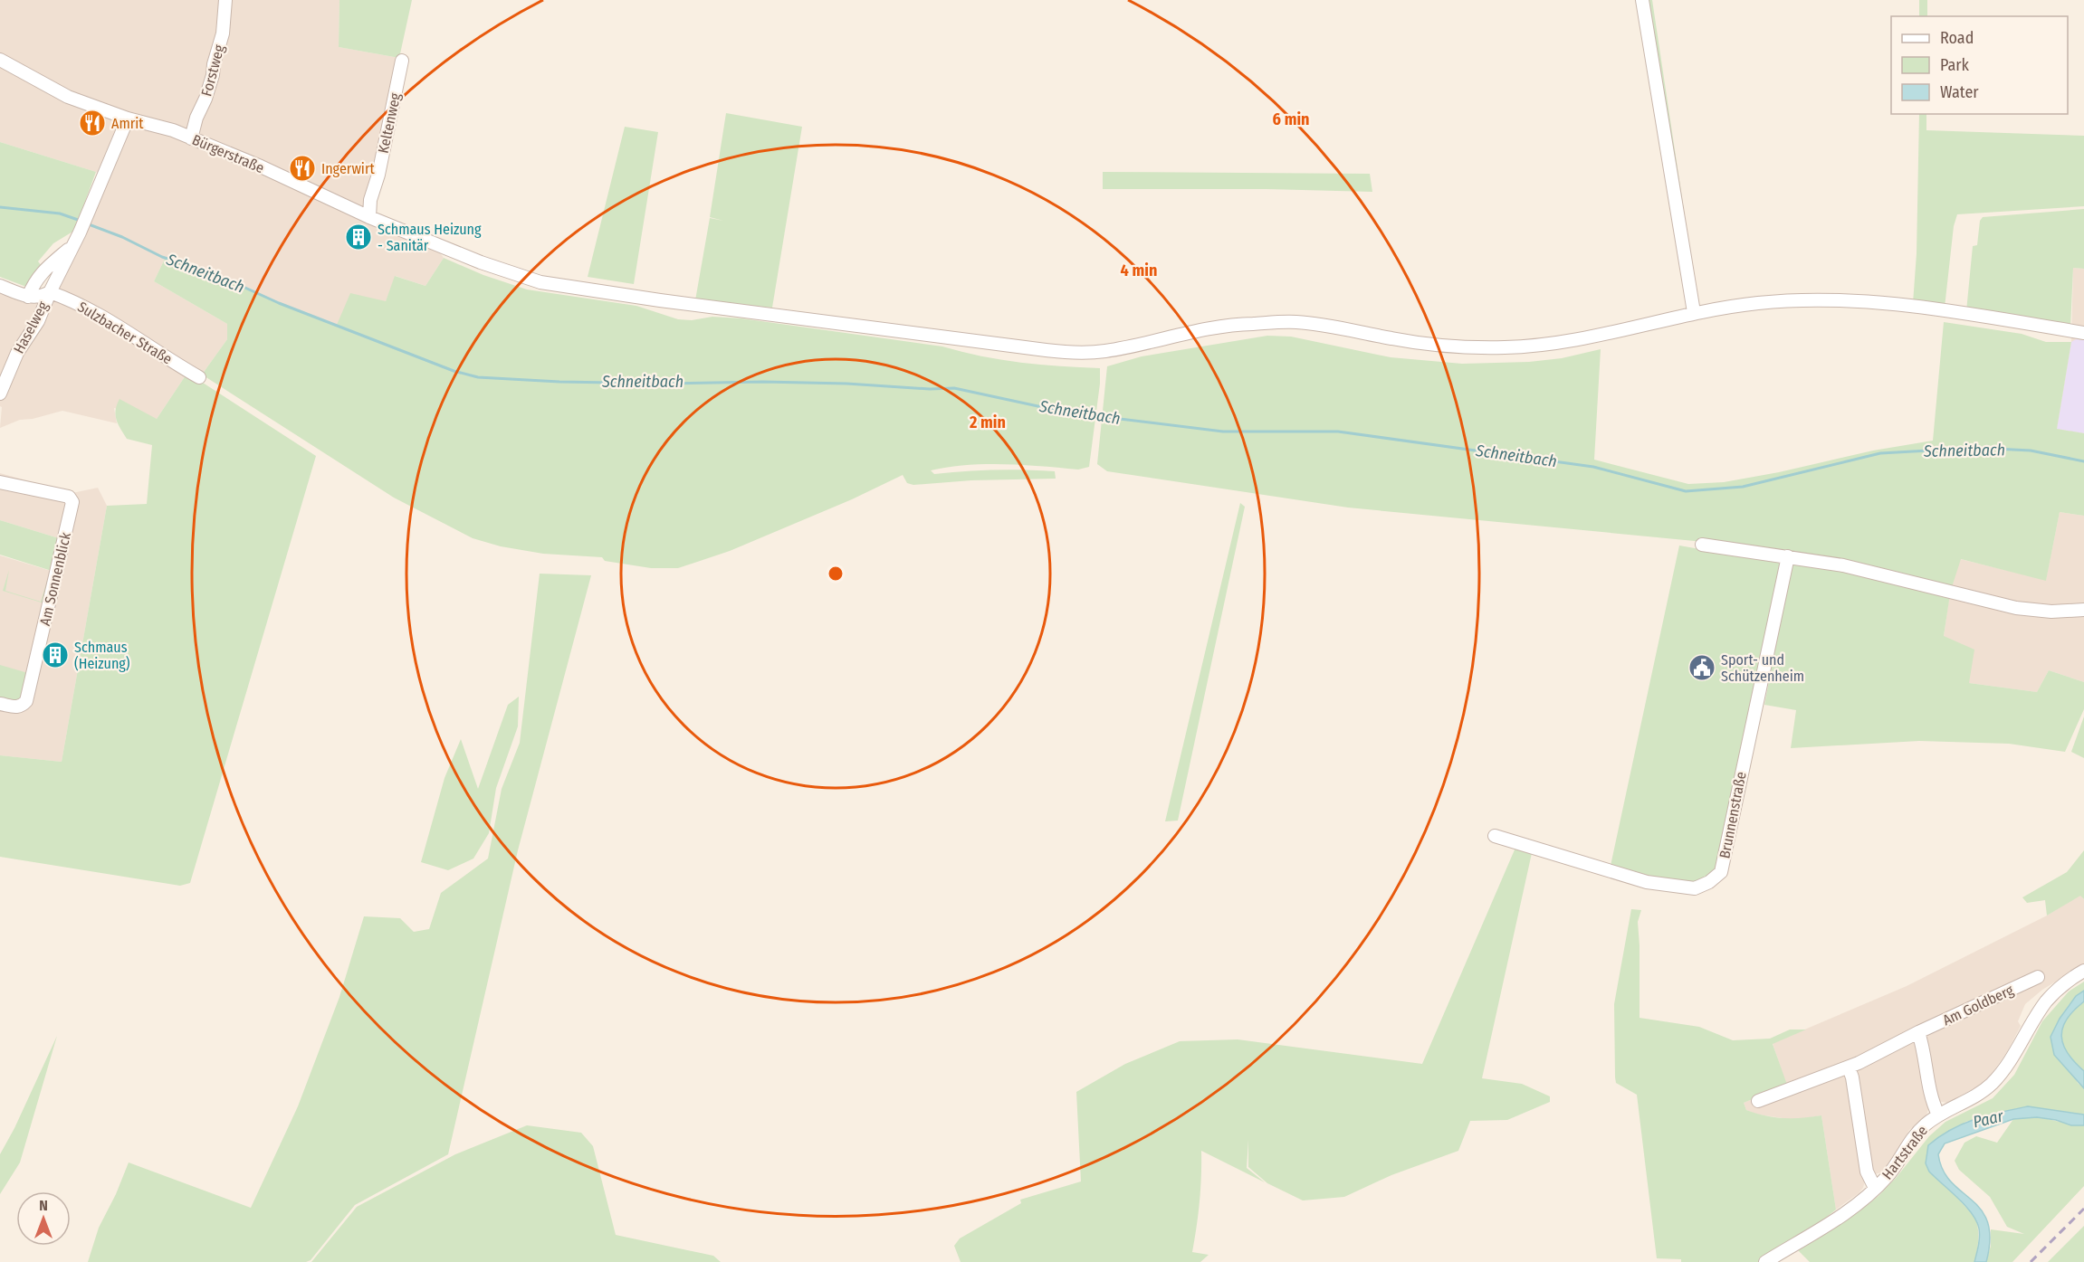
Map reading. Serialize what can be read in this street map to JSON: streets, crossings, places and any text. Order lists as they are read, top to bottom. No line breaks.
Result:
{"streets":{"street":["Forstweg","Keltenweg","Bürgerstraße","Haselweg","Sulzbacher Straße","Am Sonnenblick","Brunnenstraße","Am Goldberg","Hartstraße"]},"crossings":[["Forstweg","Bürgerstraße"],["Keltenweg","Bürgerstraße"],["Bürgerstraße","Haselweg"],["Haselweg","Sulzbacher Straße"]],"water":["Schneitbach","Paar"],"places":{"restaurant":["Amrit","Ingerwirt"],"building":["Schmaus Heizung - Sanitär","Schmaus (Heizung)"],"public building":["Sport- und Schützenheim"]},"legend":["Road","Park","Water"],"north":"top","rings":["6 min","4 min","2 min"]}
